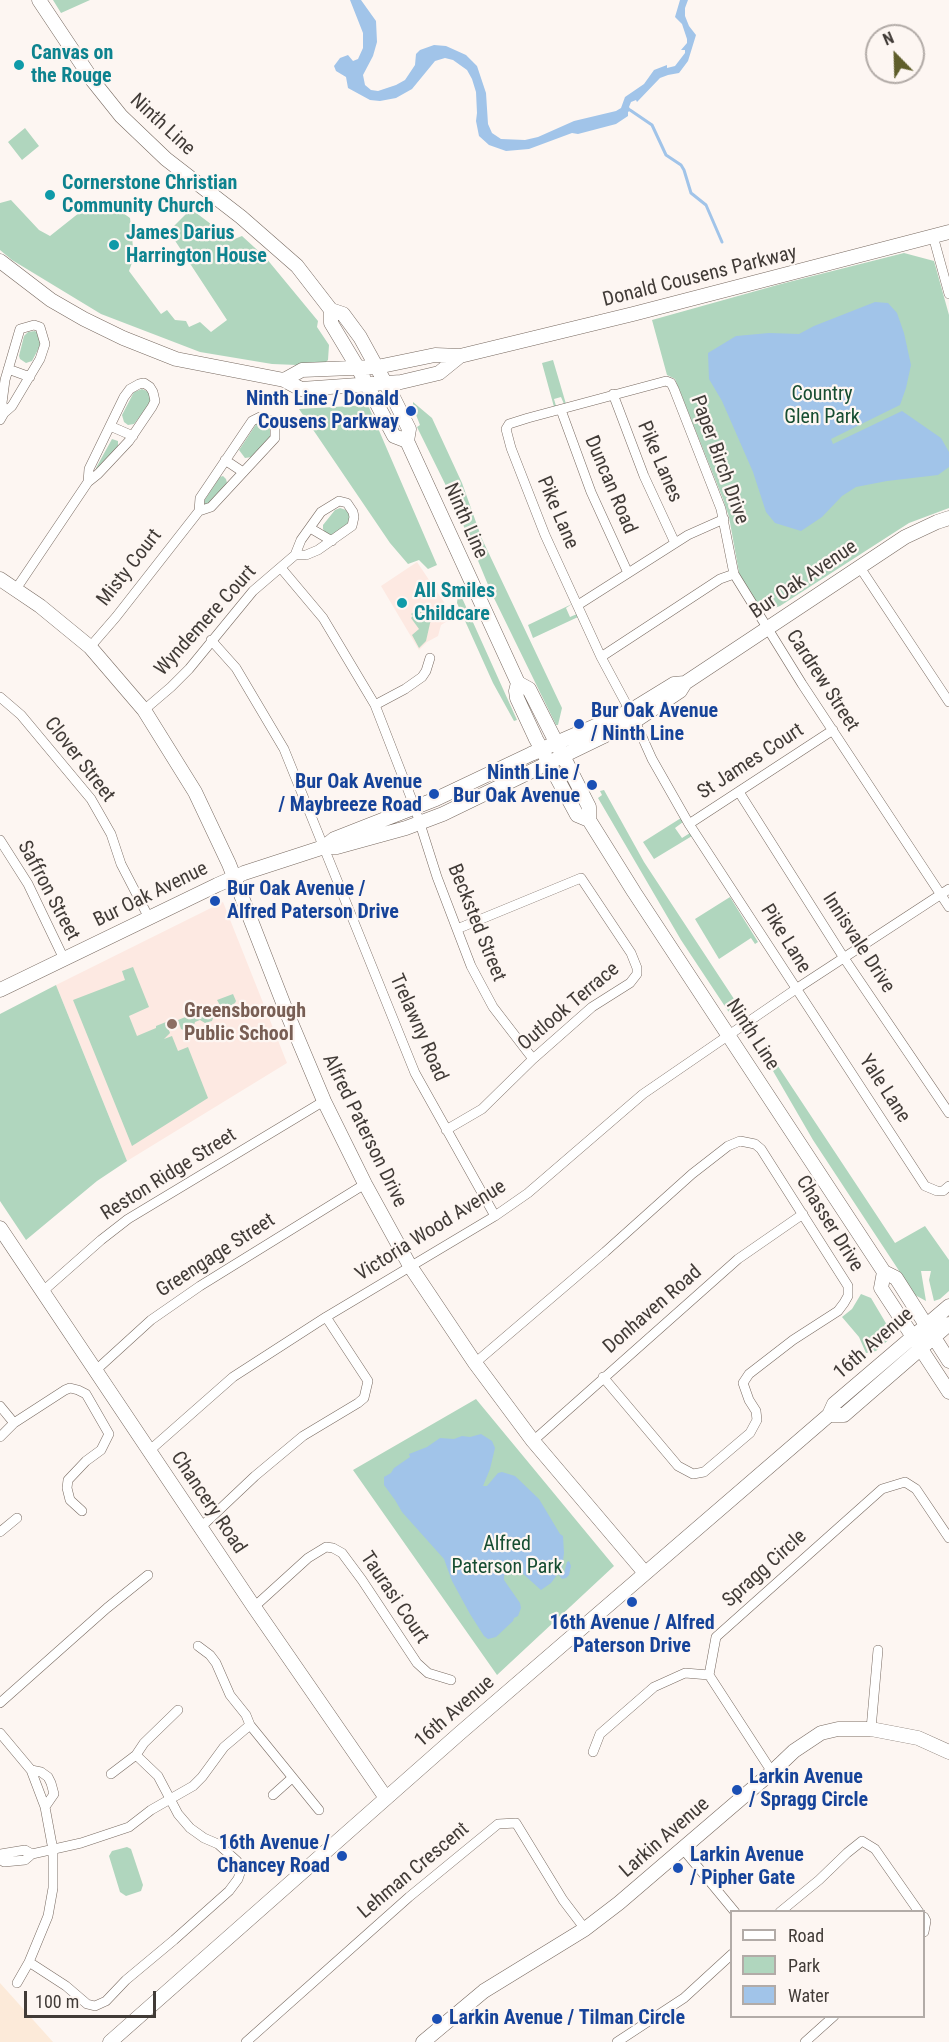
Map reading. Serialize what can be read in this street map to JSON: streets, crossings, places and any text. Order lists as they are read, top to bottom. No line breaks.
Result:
{"streets":{"main road":["Ninth Line","Donald Cousens Parkway","Bur Oak Avenue","Alfred Paterson Drive","16th Avenue","Chancery Road","Larkin Avenue"],"street":["Paper Birch Drive","Pike Lanes","Duncan Road","Pike Lane","Misty Court","Wyndemere Court","Cardrew Street","Clover Street","St James Court","Saffron Street","Becksted Street","Innisvale Drive","Outlook Terrace","Trelawny Road","Yale Lane","Reston Ridge Street","Chasser Drive","Victoria Wood Avenue","Greengage Street","Donhaven Road","Spragg Circle","Taurasi Court","Lehman Crescent"]},"crossings":[["Ninth Line","Donald Cousens Parkway"],["Ninth Line","Bur Oak Avenue"],["Ninth Line","Victoria Wood Avenue"],["Ninth Line","16th Avenue"],["Paper Birch Drive","Pike Lanes"],["Paper Birch Drive","Pike Lane"],["Paper Birch Drive","Cardrew Street"],["Pike Lanes","Pike Lane"],["Duncan Road","Pike Lane"],["Pike Lane","Bur Oak Avenue"],["Pike Lane","St James Court"],["Pike Lane","Yale Lane"],["Pike Lane","Victoria Wood Avenue"],["Misty Court","Alfred Paterson Drive"],["Bur Oak Avenue","Cardrew Street"],["Bur Oak Avenue","Clover Street"],["Bur Oak Avenue","Saffron Street"],["Bur Oak Avenue","Becksted Street"],["Bur Oak Avenue","Trelawny Road"],["Bur Oak Avenue","Alfred Paterson Drive"],["Wyndemere Court","Trelawny Road"],["Wyndemere Court","Alfred Paterson Drive"],["Cardrew Street","St James Court"],["Cardrew Street","Victoria Wood Avenue"],["St James Court","Innisvale Drive"],["Becksted Street","Outlook Terrace"],["Innisvale Drive","Victoria Wood Avenue"],["Outlook Terrace","Trelawny Road"],["Trelawny Road","Victoria Wood Avenue"],["Yale Lane","Victoria Wood Avenue"],["Alfred Paterson Drive","Reston Ridge Street"],["Alfred Paterson Drive","Chasser Drive"],["Alfred Paterson Drive","Victoria Wood Avenue"],["Alfred Paterson Drive","Greengage Street"],["Alfred Paterson Drive","Donhaven Road"],["Alfred Paterson Drive","16th Avenue"],["Reston Ridge Street","Chancery Road"],["Chasser Drive","Donhaven Road"],["Victoria Wood Avenue","Chancery Road"],["Greengage Street","Chancery Road"],["16th Avenue","Chancery Road"],["Chancery Road","Taurasi Court"],["Larkin Avenue","Lehman Crescent"]],"parks":["Country Glen Park","Alfred Paterson Park"],"places":["Canvas on the Rouge","Cornerstone Christian Community Church","James Darius Harrington House","Ninth Line / Donald Cousens Parkway","All Smiles Childcare","Bur Oak Avenue / Ninth Line","Ninth Line / Bur Oak Avenue","Bur Oak Avenue / Maybreeze Road","Bur Oak Avenue / Alfred Paterson Drive","Greensborough Public School","16th Avenue / Alfred Paterson Drive","Larkin Avenue / Spragg Circle","16th Avenue / Chancey Road","Larkin Avenue / Pipher Gate","Larkin Avenue / Tilman Circle"],"legend":["Road","Park","Water"],"scale_bar":"100 m","north":"top left"}
